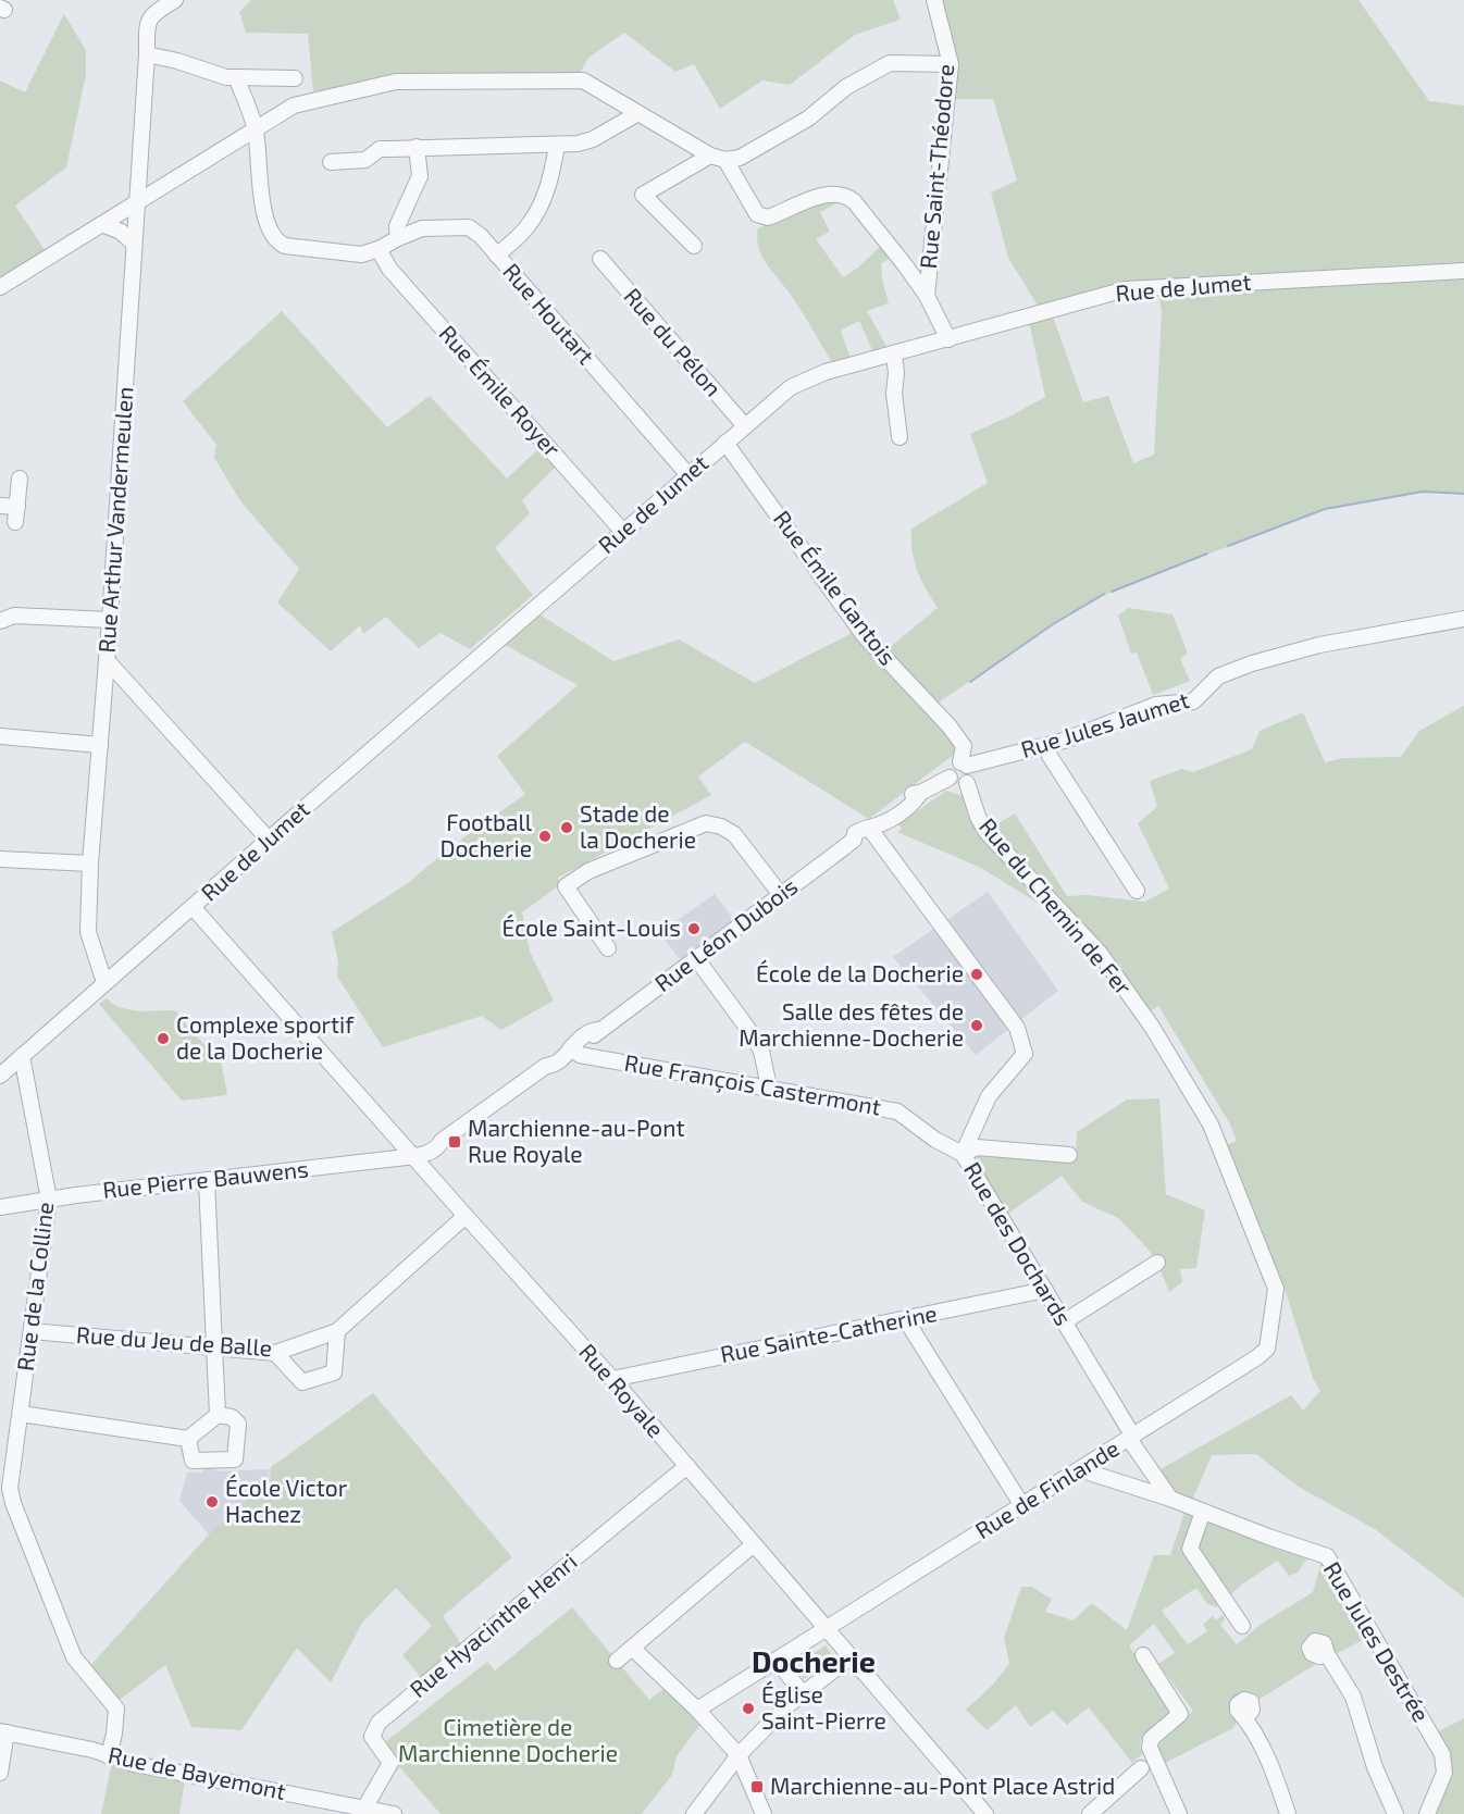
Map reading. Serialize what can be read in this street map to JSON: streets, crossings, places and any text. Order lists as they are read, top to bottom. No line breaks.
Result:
{"streets":{"street":["Rue Saint-Théodore","Rue de Jumet","Rue Houtart","Rue du Pélon","Rue Émile Royer","Rue Arthur Vandermeulen","Rue Émile Gantois","Rue Jules Jaumet","Rue du Chemin de Fer","Rue Léon Dubois","Rue François Castermont","Rue Pierre Bauwens","Rue des Dochards","Rue de la Colline","Rue Sainte-Catherine","Rue du Jeu de Balle","Rue Royale","Rue de Finlande","Rue Hyacinthe Henri","Rue Jules Destrée","Rue de Bayemont"]},"crossings":[["Rue Saint-Théodore","Rue de Jumet"],["Rue de Jumet","Rue Houtart"],["Rue de Jumet","Rue du Pélon"],["Rue de Jumet","Rue Émile Royer"],["Rue de Jumet","Rue Arthur Vandermeulen"],["Rue de Jumet","Rue Émile Gantois"],["Rue de Jumet","Rue de la Colline"],["Rue de Jumet","Rue Royale"],["Rue Houtart","Rue Émile Royer"],["Rue Émile Gantois","Rue Jules Jaumet"],["Rue Émile Gantois","Rue du Chemin de Fer"],["Rue Émile Gantois","Rue Léon Dubois"],["Rue Jules Jaumet","Rue du Chemin de Fer"],["Rue Jules Jaumet","Rue Léon Dubois"],["Rue du Chemin de Fer","Rue Léon Dubois"],["Rue du Chemin de Fer","Rue de Finlande"],["Rue Léon Dubois","Rue François Castermont"],["Rue Léon Dubois","Rue Pierre Bauwens"],["Rue Léon Dubois","Rue des Dochards"],["Rue Léon Dubois","Rue Royale"],["Rue François Castermont","Rue des Dochards"],["Rue Pierre Bauwens","Rue de la Colline"],["Rue Pierre Bauwens","Rue Royale"],["Rue des Dochards","Rue Sainte-Catherine"],["Rue des Dochards","Rue de Finlande"],["Rue des Dochards","Rue Jules Destrée"],["Rue de la Colline","Rue du Jeu de Balle"],["Rue de la Colline","Rue de Bayemont"],["Rue Sainte-Catherine","Rue Royale"],["Rue du Jeu de Balle","Rue Royale"],["Rue Royale","Rue de Finlande"],["Rue Royale","Rue Hyacinthe Henri"],["Rue de Finlande","Rue Jules Destrée"],["Rue Hyacinthe Henri","Rue de Bayemont"]],"districts":["Docherie"],"parks":["Cimetière de Marchienne Docherie"],"places":{"other":["Stade de la Docherie","Football Docherie","École Saint-Louis","École de la Docherie","Salle des fêtes de Marchienne-Docherie","Complexe sportif de la Docherie","École Victor Hachez","Église Saint-Pierre"],"transit":["Marchienne-au-Pont Rue Royale","Marchienne-au-Pont Place Astrid"]}}
